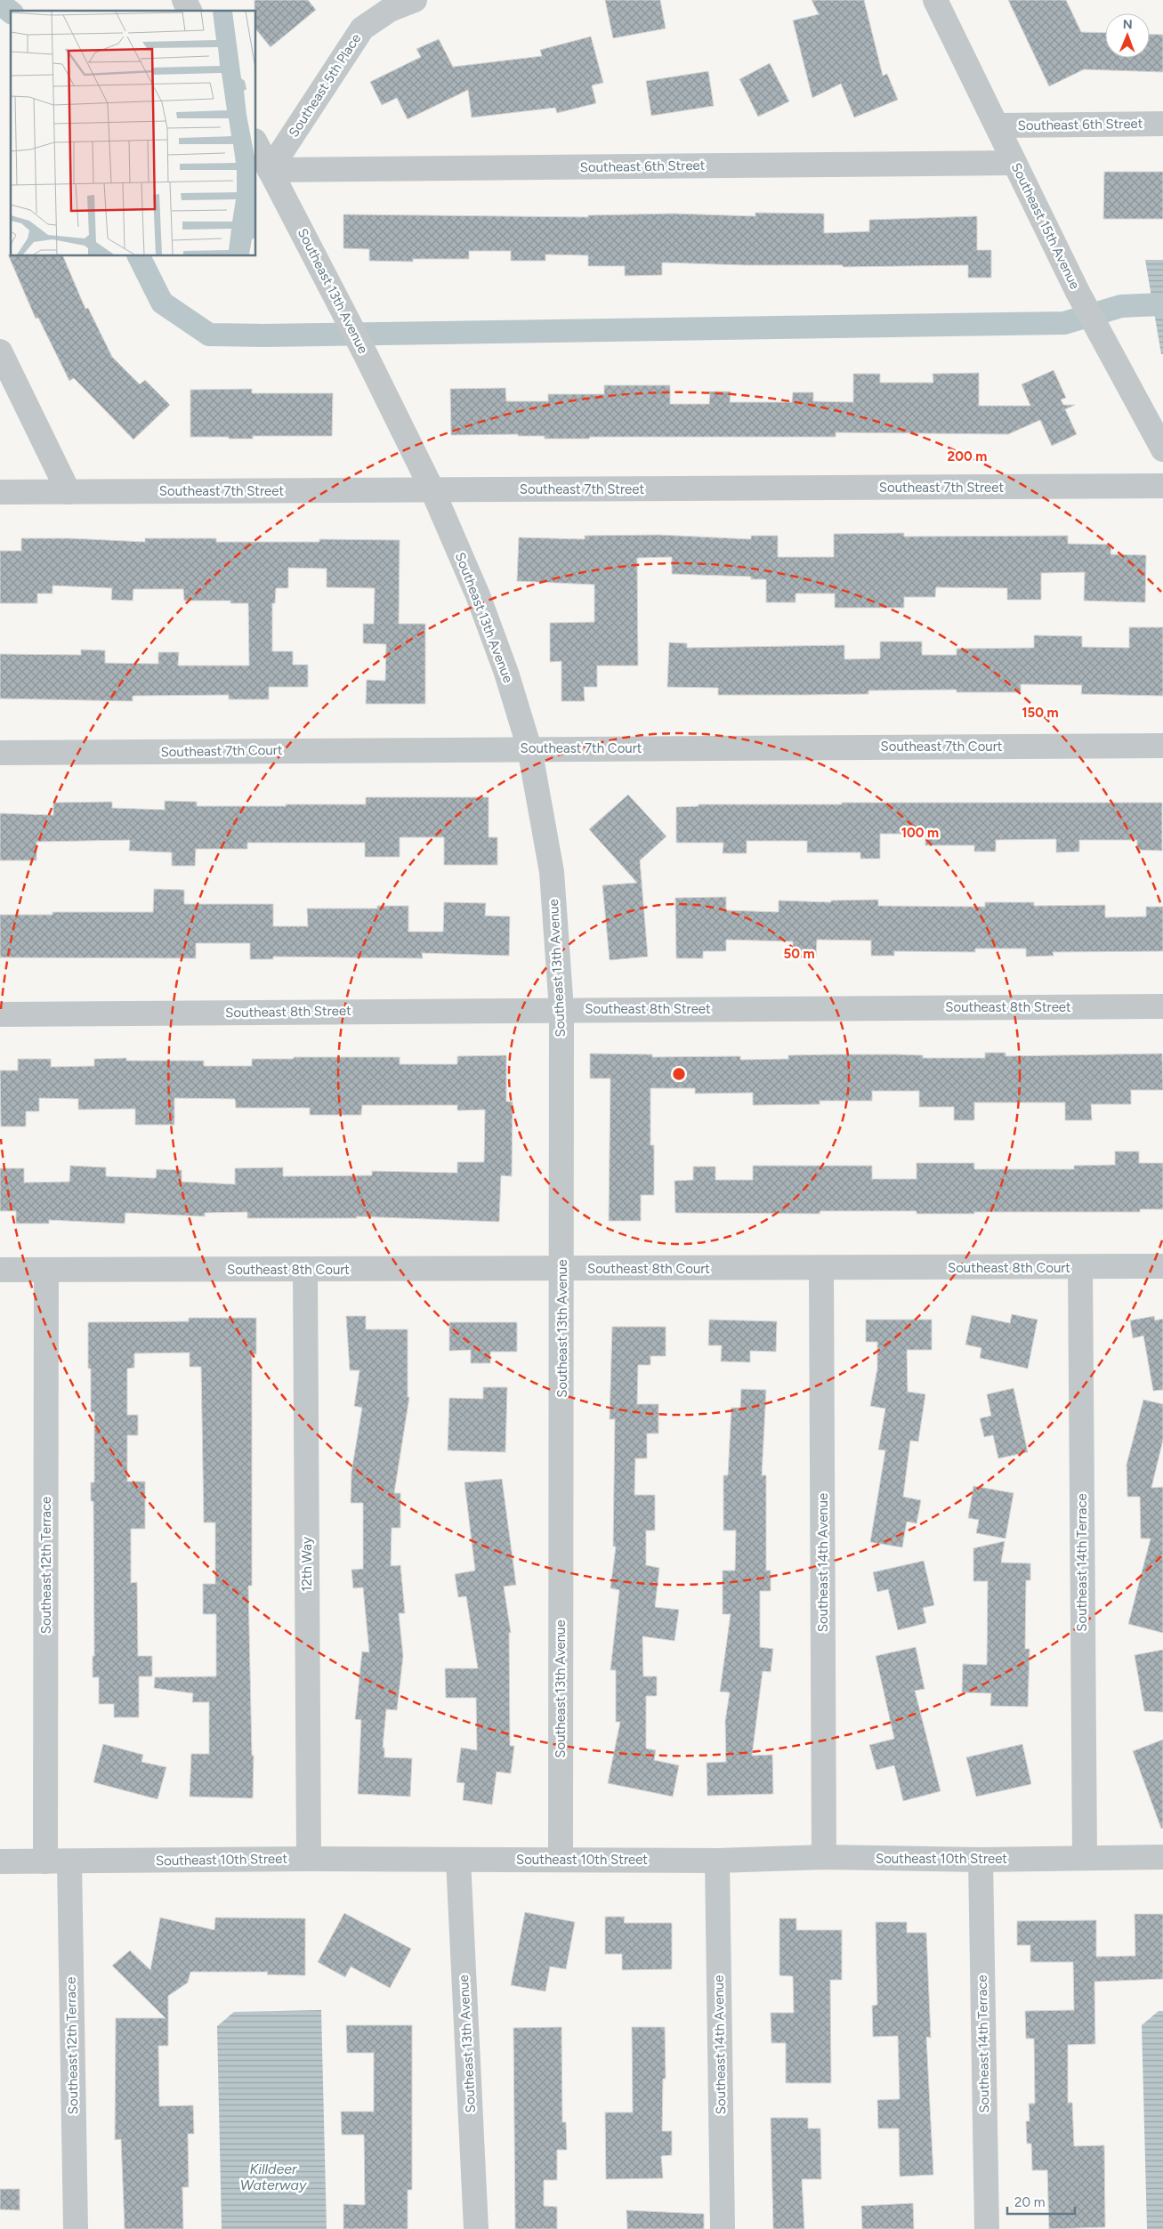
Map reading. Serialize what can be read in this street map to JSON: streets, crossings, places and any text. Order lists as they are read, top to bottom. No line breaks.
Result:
{"streets":{"street":["Southeast 5th Place","Southeast 6th Street","Southeast 15th Avenue","Southeast 13th Avenue","Southeast 7th Street","Southeast 7th Court","Southeast 8th Street","Southeast 8th Court","Southeast 14th Avenue","Southeast 14th Terrace","12th Way","Southeast 12th Terrace","Southeast 10th Street"]},"crossings":[["Southeast 5th Place","Southeast 6th Street"],["Southeast 5th Place","Southeast 13th Avenue"],["Southeast 6th Street","Southeast 15th Avenue"],["Southeast 6th Street","Southeast 13th Avenue"],["Southeast 13th Avenue","Southeast 7th Street"],["Southeast 13th Avenue","Southeast 7th Court"],["Southeast 13th Avenue","Southeast 8th Street"],["Southeast 13th Avenue","Southeast 8th Court"],["Southeast 13th Avenue","Southeast 10th Street"],["Southeast 8th Court","Southeast 14th Avenue"],["Southeast 8th Court","Southeast 14th Terrace"],["Southeast 8th Court","12th Way"],["Southeast 8th Court","Southeast 12th Terrace"],["Southeast 14th Avenue","Southeast 10th Street"],["Southeast 14th Terrace","Southeast 10th Street"],["12th Way","Southeast 10th Street"],["Southeast 12th Terrace","Southeast 10th Street"]],"water":["Killdeer Waterway"],"scale_bar":"20 m","north":"top","rings":["200 m","150 m","100 m","50 m"]}
